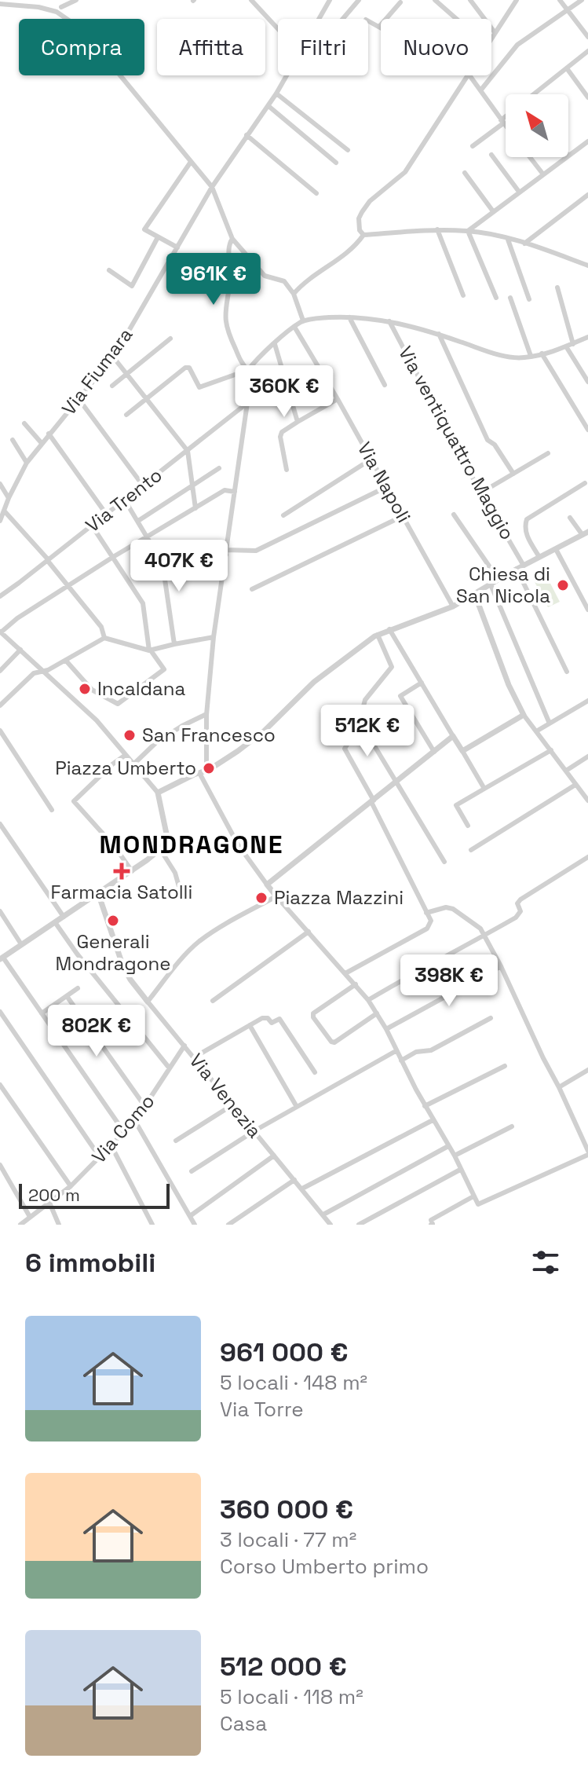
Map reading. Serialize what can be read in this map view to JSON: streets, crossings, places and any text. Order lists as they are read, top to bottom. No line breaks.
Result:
{"streets":{"street":["Via Fiumara","Via ventiquattro Maggio","Via Napoli","Via Trento","Via Venezia","Via Como"]},"crossings":[["Via Venezia","Via Como"]],"districts":["MONDRAGONE"],"places":{"other":["Chiesa di San Nicola","Incaldana","San Francesco","Piazza Umberto","Piazza Mazzini","Generali Mondragone"],"health":["Farmacia Satolli"]},"scale_bar":"200 m","north":"top left","page":{"chip":["Compra","Affitta","Filtri","Nuovo"],"price":["961K €","360K €","407K €","512K €","398K €","802K €"],"scale":"200 m","heading":"6 immobili","list":[{"name":"961 000 €","note":"5 locali · 148 m² · Via Torre"},{"name":"360 000 €","note":"3 locali · 77 m² · Corso Umberto primo"},{"name":"512 000 €","note":"5 locali · 118 m² · Casa"}]}}
